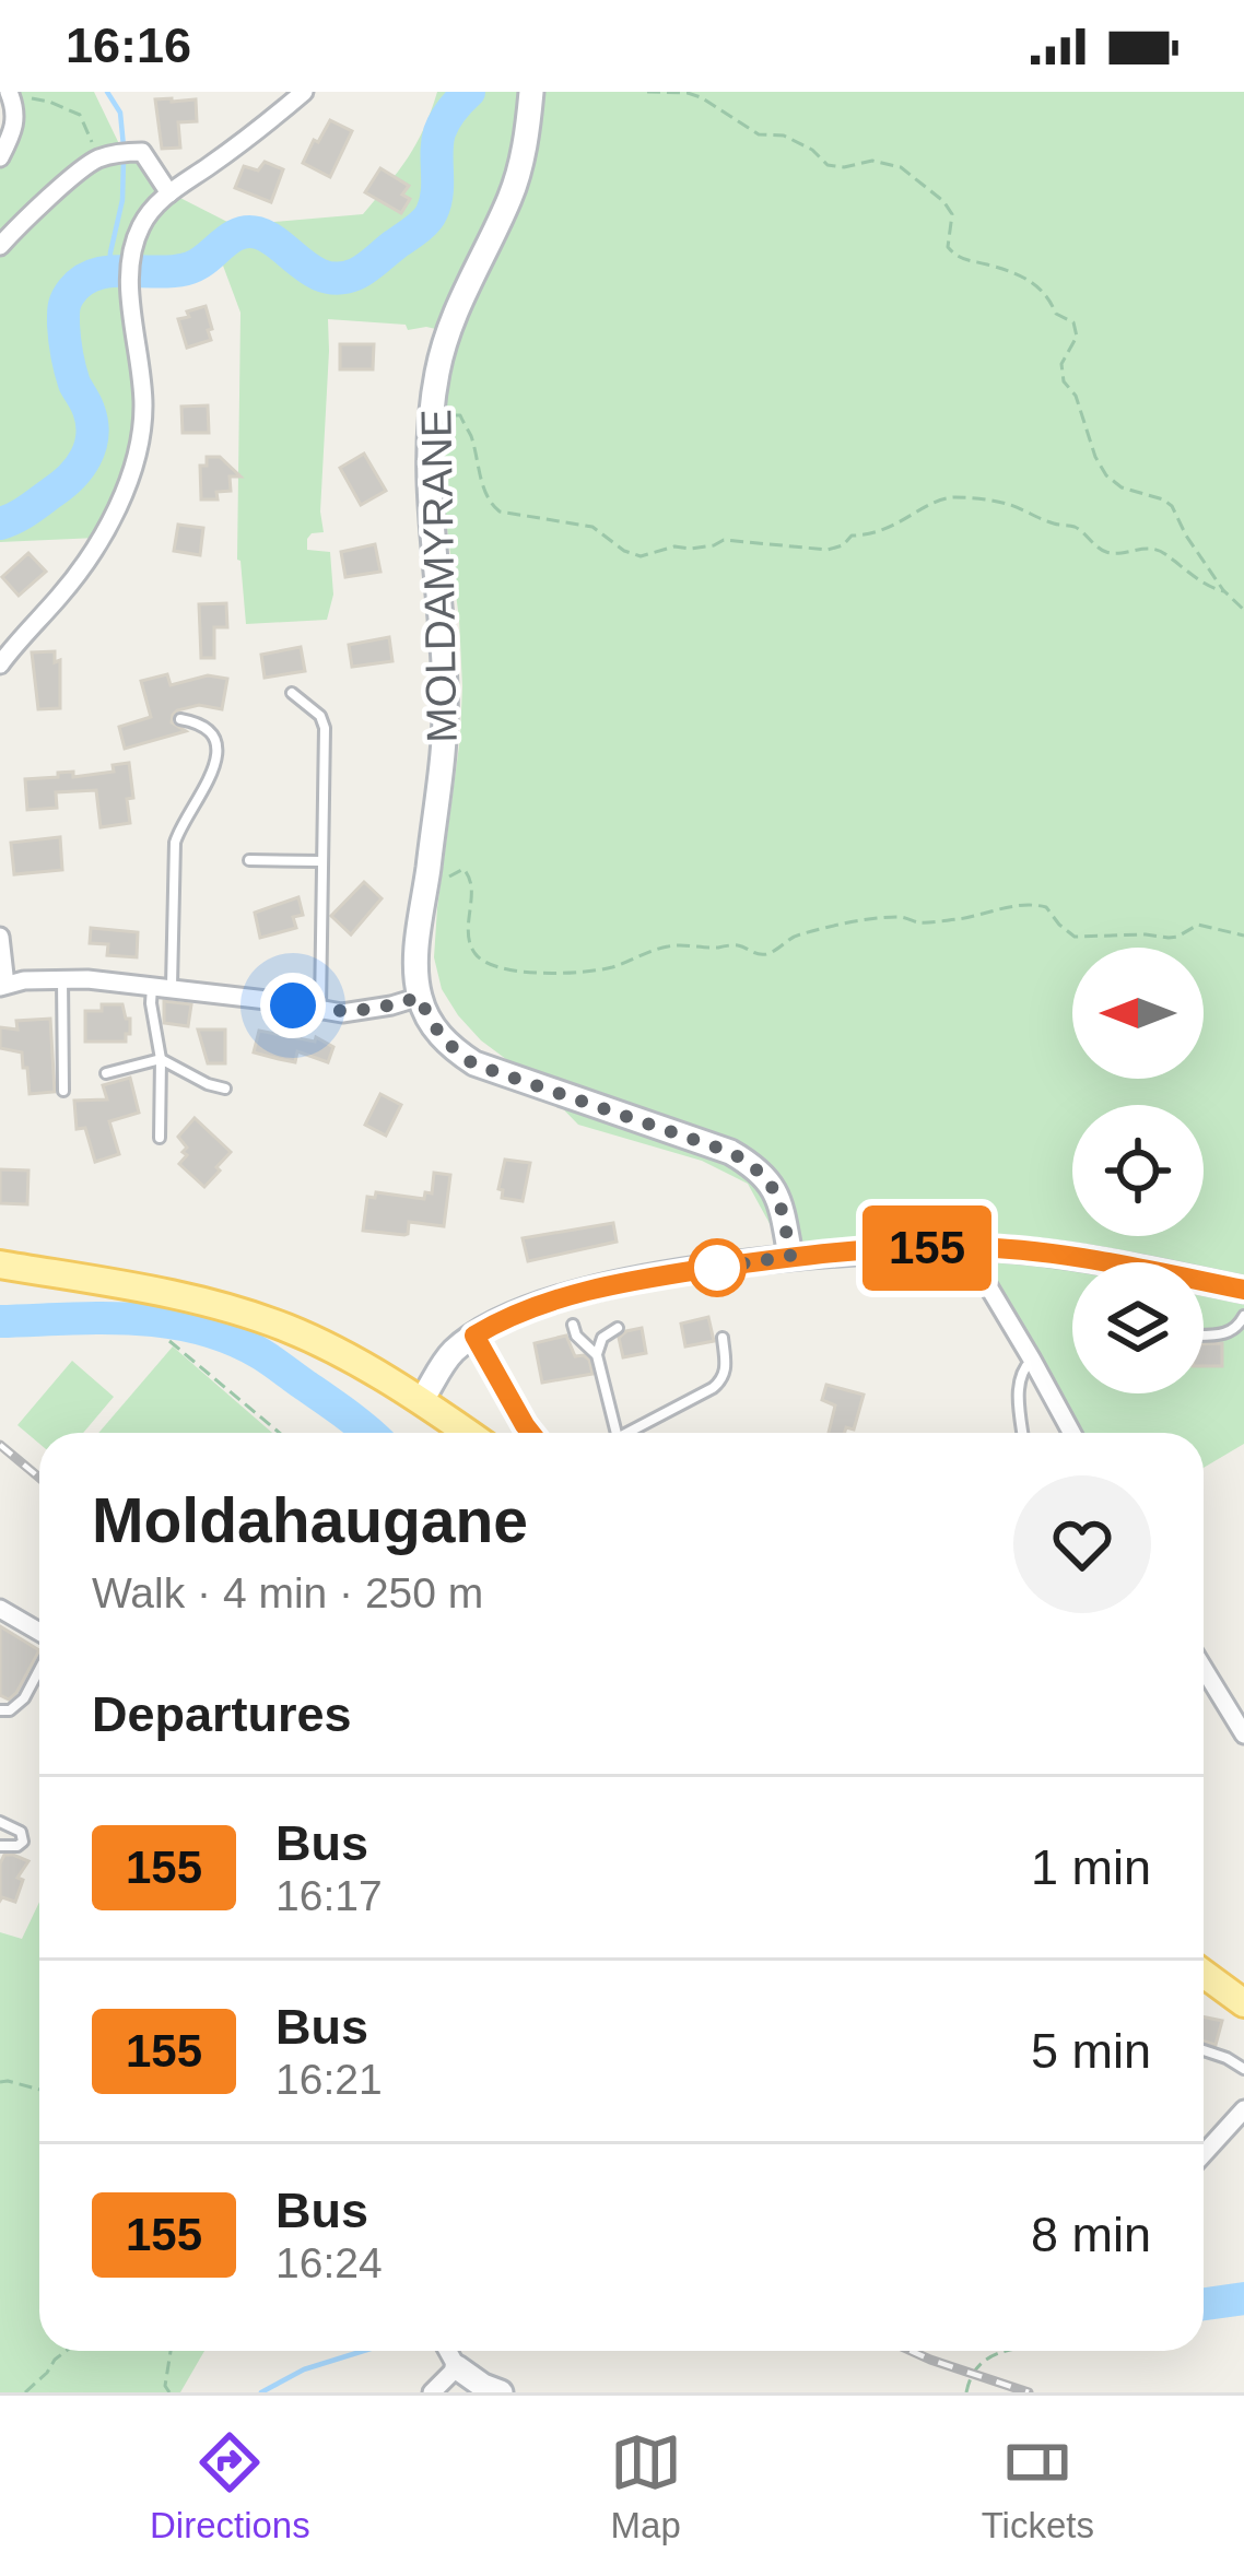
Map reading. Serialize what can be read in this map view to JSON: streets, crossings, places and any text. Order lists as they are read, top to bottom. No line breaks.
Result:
{"streets":{"street":["MOLDAMYRANE"]},"lines":["bus line 155"],"north":"left","page":{"status":"16:16","on_map":"155","heading":[["Moldahaugane","Walk · 4 min · 250 m"],"Departures"],"list":[{"mark":"155","name":"Bus","note":"16:17","value":"1 min"},{"mark":"155","name":"Bus","note":"16:21","value":"5 min"},{"mark":"155","name":"Bus","note":"16:24","value":"8 min"}],"tabs":["Directions","Map","Tickets"]}}
